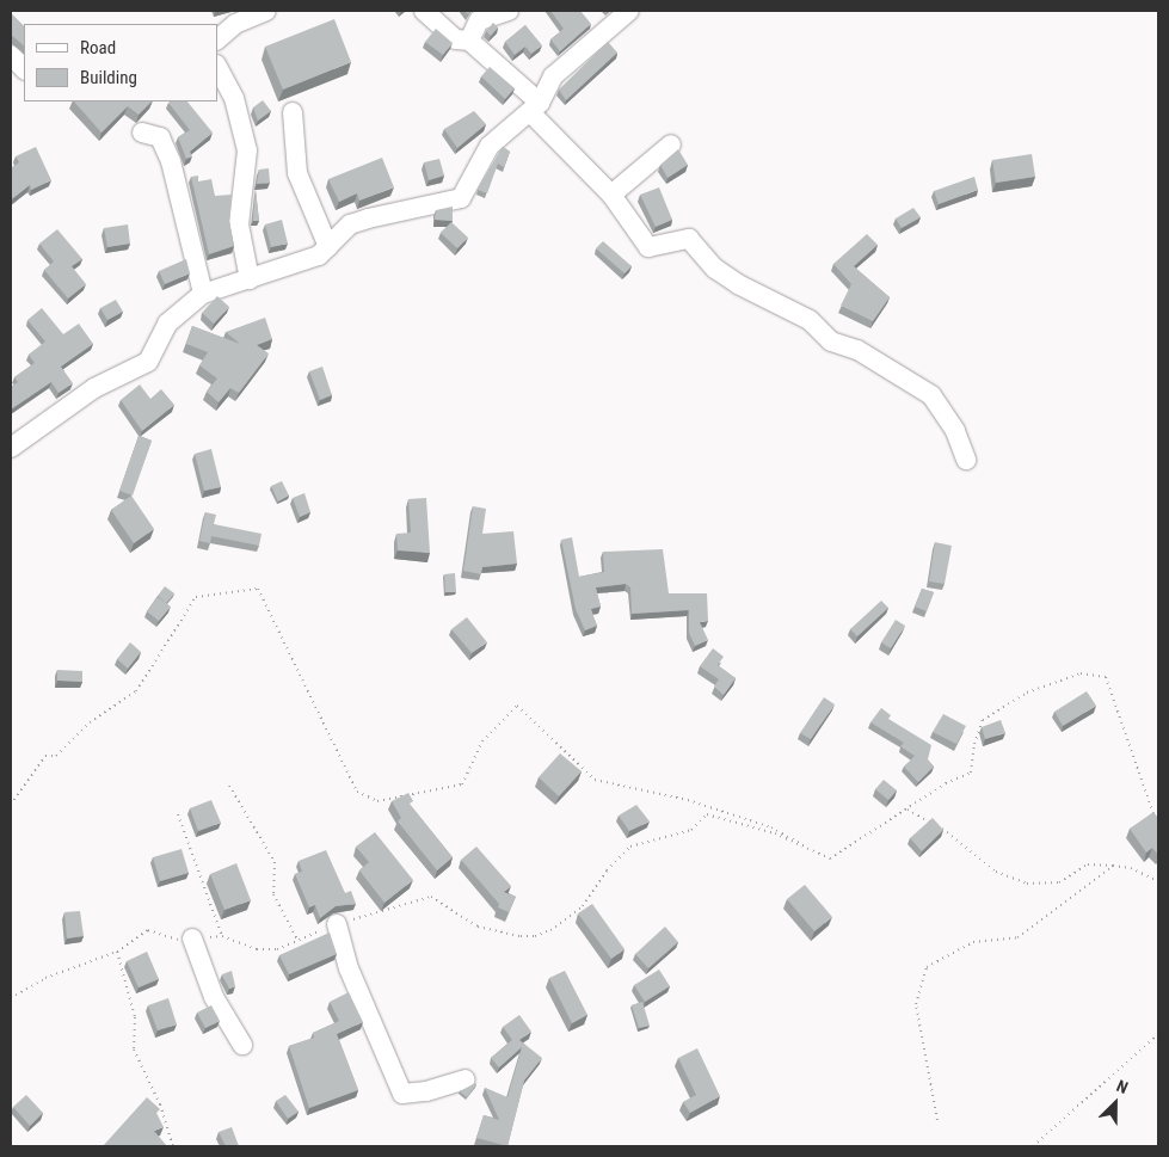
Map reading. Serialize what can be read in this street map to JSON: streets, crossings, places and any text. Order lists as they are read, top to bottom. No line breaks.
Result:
{"legend":["Road","Building"],"north":"top right"}
